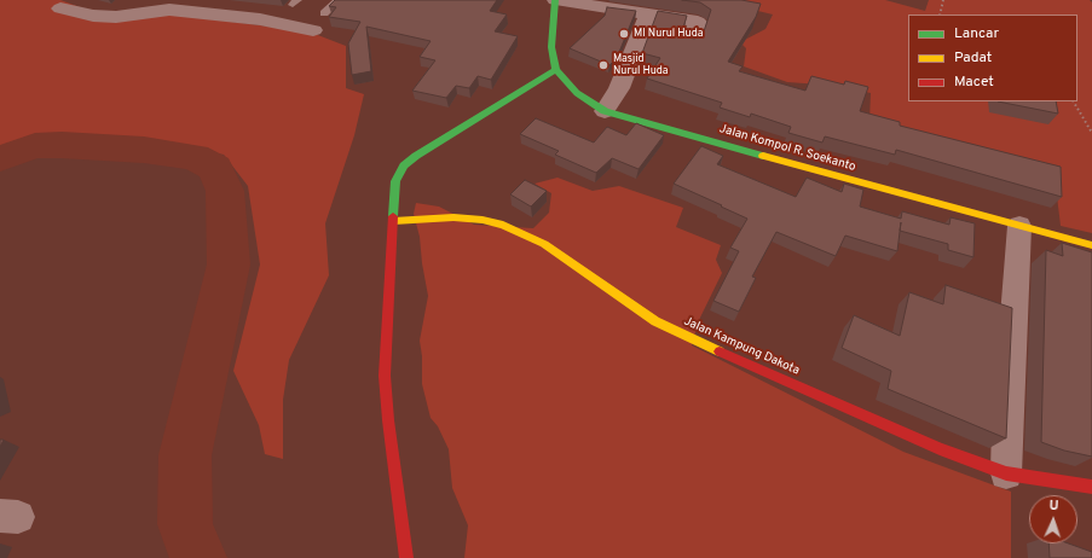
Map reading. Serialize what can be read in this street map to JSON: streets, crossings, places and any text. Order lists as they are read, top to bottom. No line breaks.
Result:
{"streets":{"street":["Jalan Kompol R. Soekanto","Jalan Kampung Dakota"]},"places":["MI Nurul Huda","Masjid Nurul Huda"],"legend":["Lancar","Padat","Macet"],"north":"top"}
